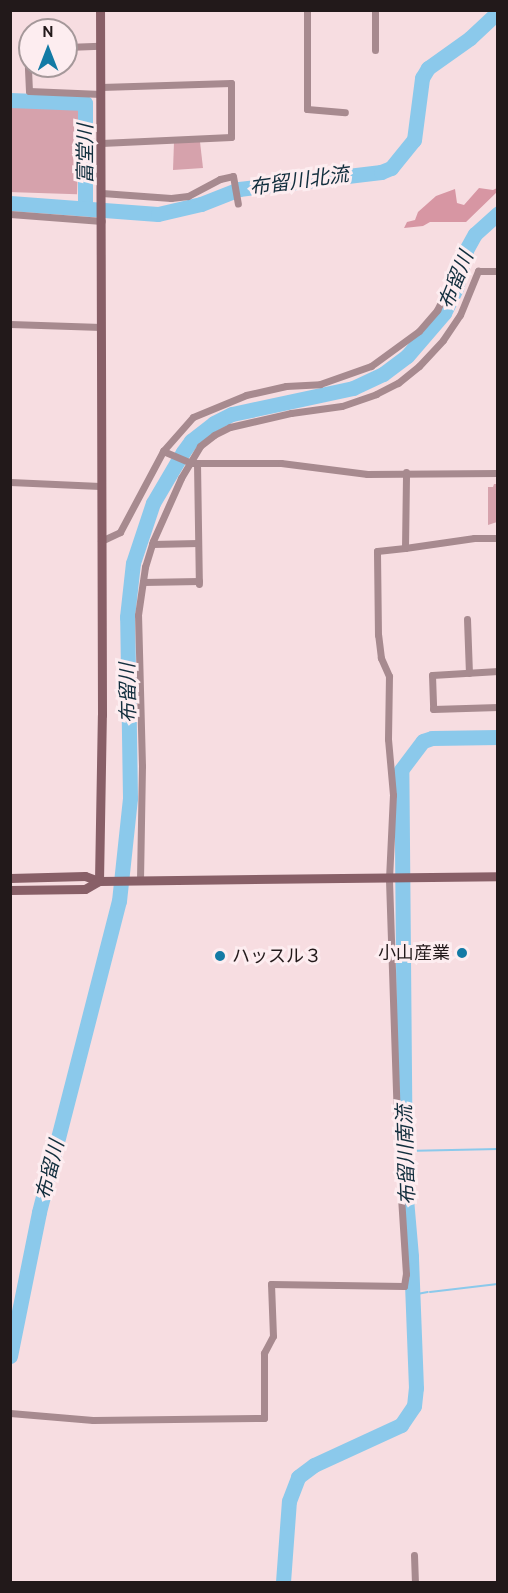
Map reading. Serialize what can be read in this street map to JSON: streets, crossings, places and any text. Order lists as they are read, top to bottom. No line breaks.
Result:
{"water":["富堂川","布留川北流","布留川","布留川南流"],"places":["小山産業","ハッスル３"],"north":"top"}
